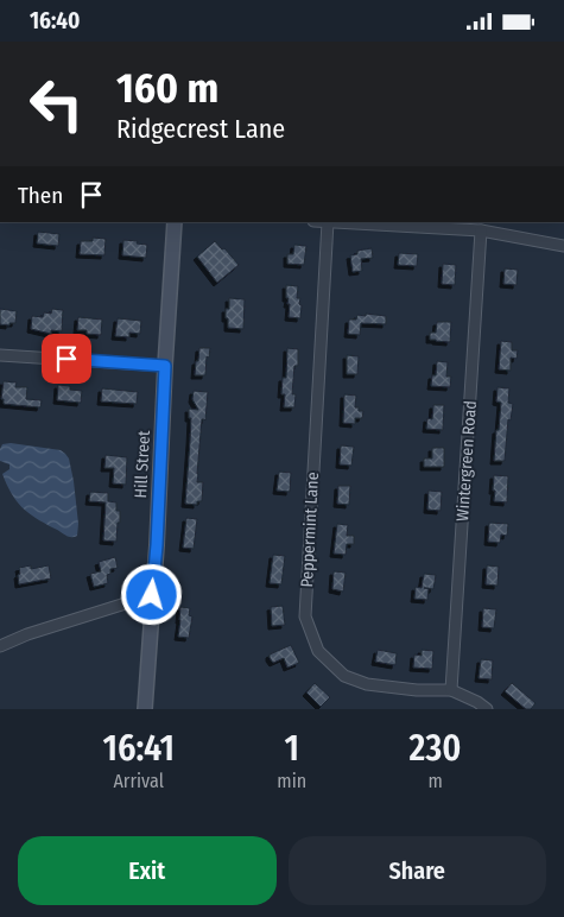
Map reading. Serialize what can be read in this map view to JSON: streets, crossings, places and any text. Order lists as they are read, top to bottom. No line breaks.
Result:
{"streets":{"street":["Wintergreen Road","Hill Street","Peppermint Lane"]},"crossings":[["Wintergreen Road","Peppermint Lane"]],"page":{"status":"16:40","turn":["160 m","Ridgecrest Lane"],"then":"Then","eta":["16:41","Arrival","1","min","230","m"],"buttons":["Exit","Share"]}}
